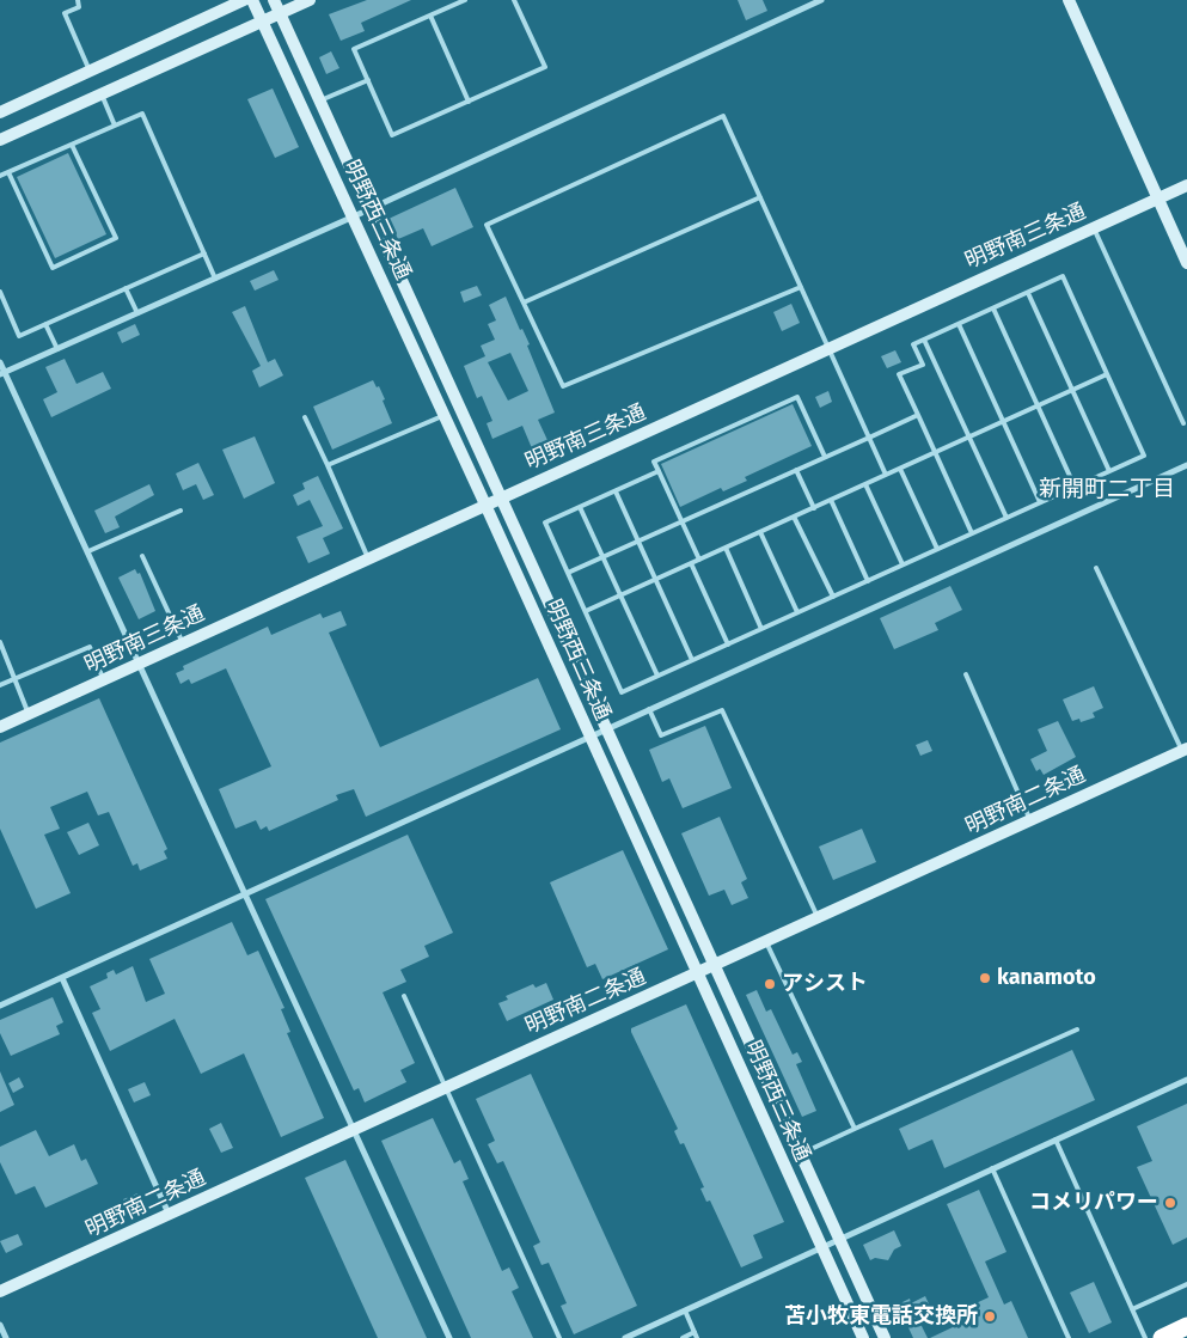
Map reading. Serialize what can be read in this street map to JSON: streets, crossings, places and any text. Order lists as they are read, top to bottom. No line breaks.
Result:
{"streets":{"street":["明野西三条通","明野南三条通","明野南二条通"]},"crossings":[["明野西三条通","明野南三条通"],["明野西三条通","明野南二条通"]],"districts":["新開町二丁目"],"places":["kanamoto","アシスト","コメリパワー","苫小牧東電話交換所"]}
